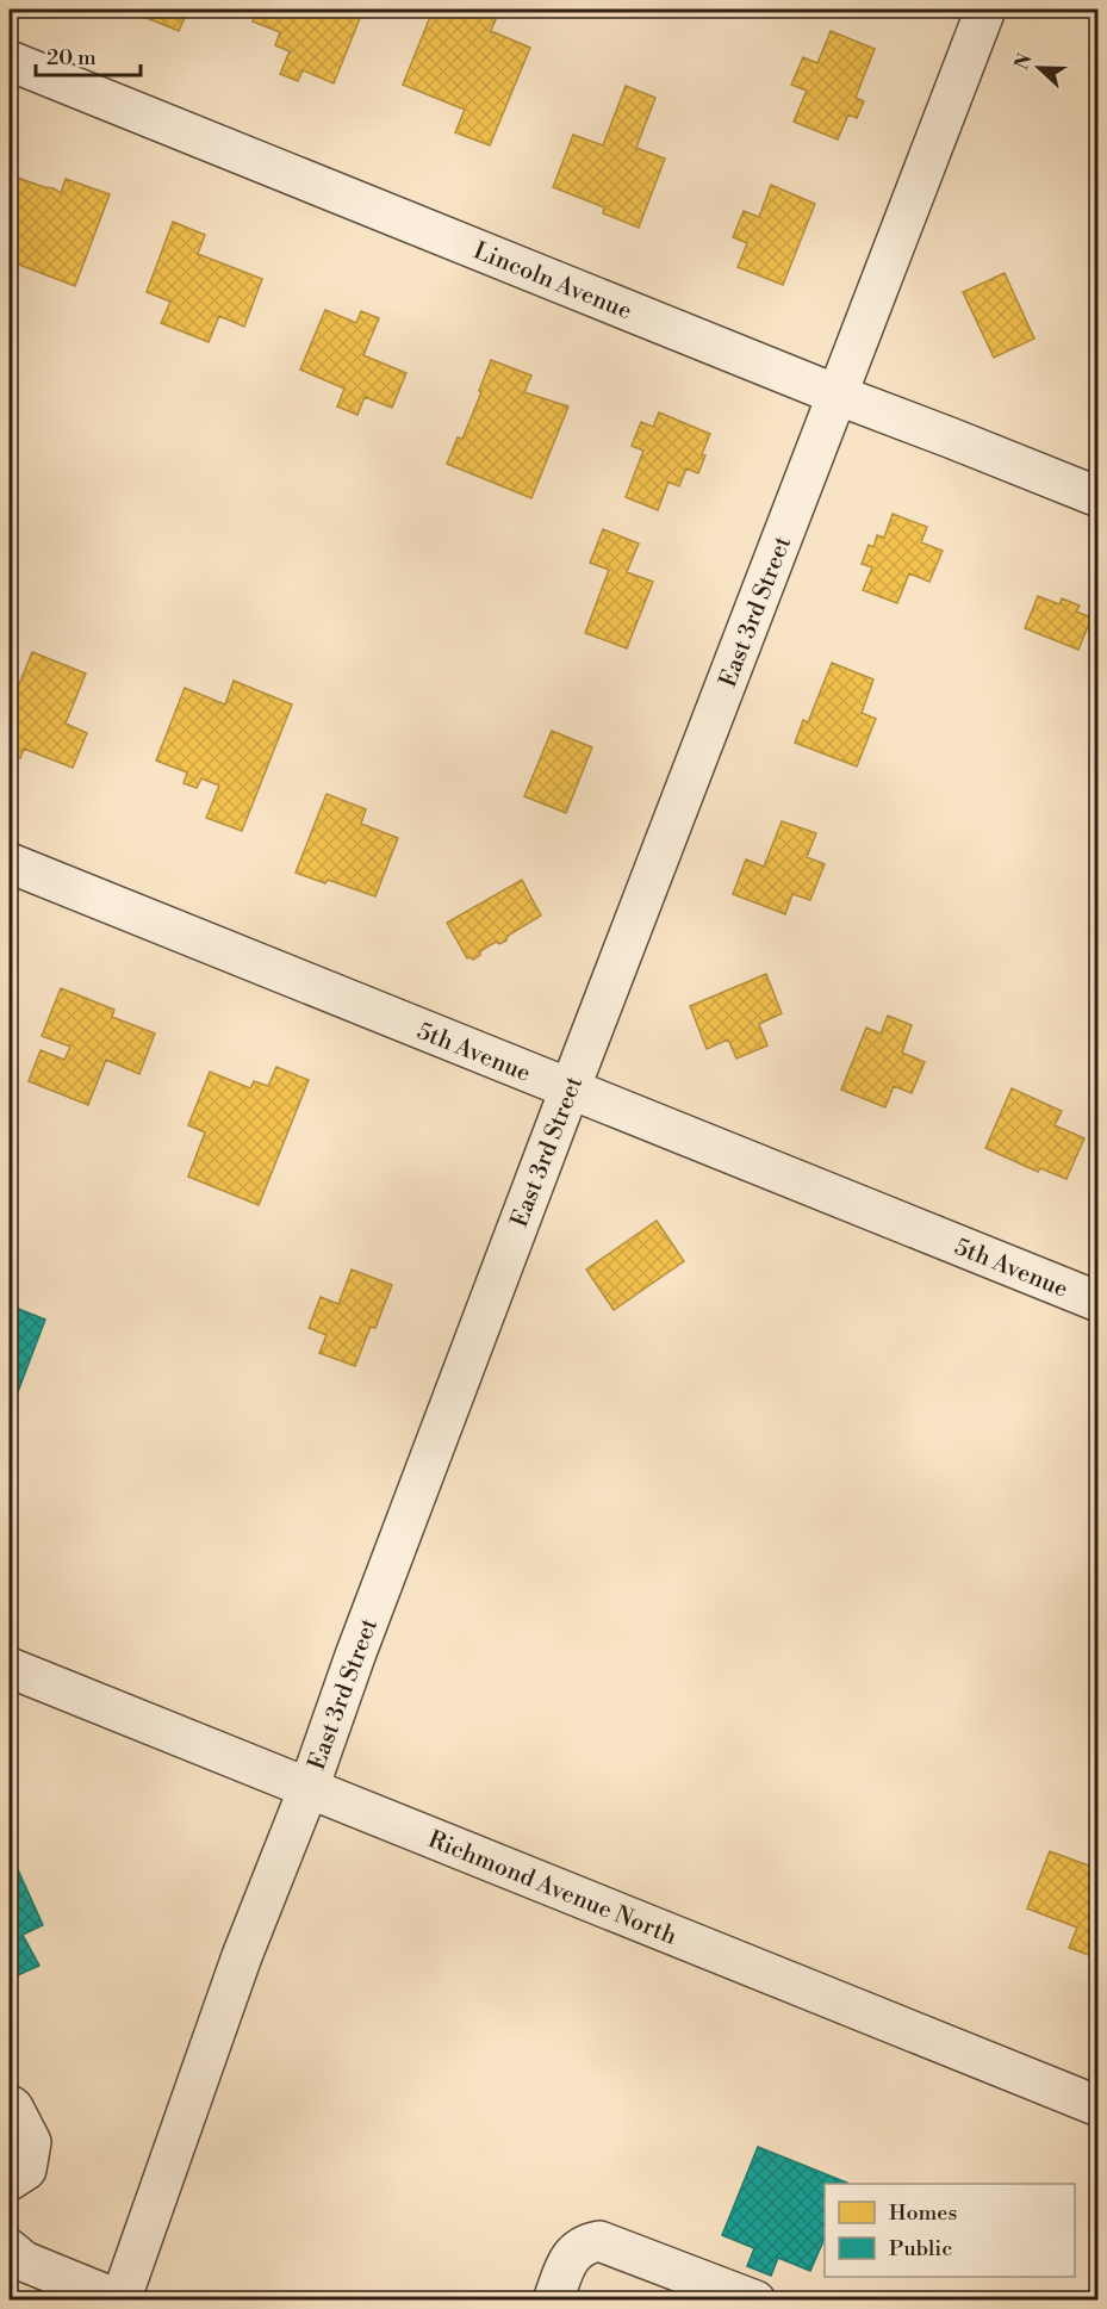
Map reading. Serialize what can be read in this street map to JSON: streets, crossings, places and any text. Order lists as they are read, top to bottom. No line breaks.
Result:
{"streets":{"street":["Lincoln Avenue","East 3rd Street","5th Avenue","Richmond Avenue North"]},"crossings":[["Lincoln Avenue","East 3rd Street"],["East 3rd Street","5th Avenue"],["East 3rd Street","Richmond Avenue North"]],"legend":["Homes","Public"],"scale_bar":"20 m","north":"left"}
